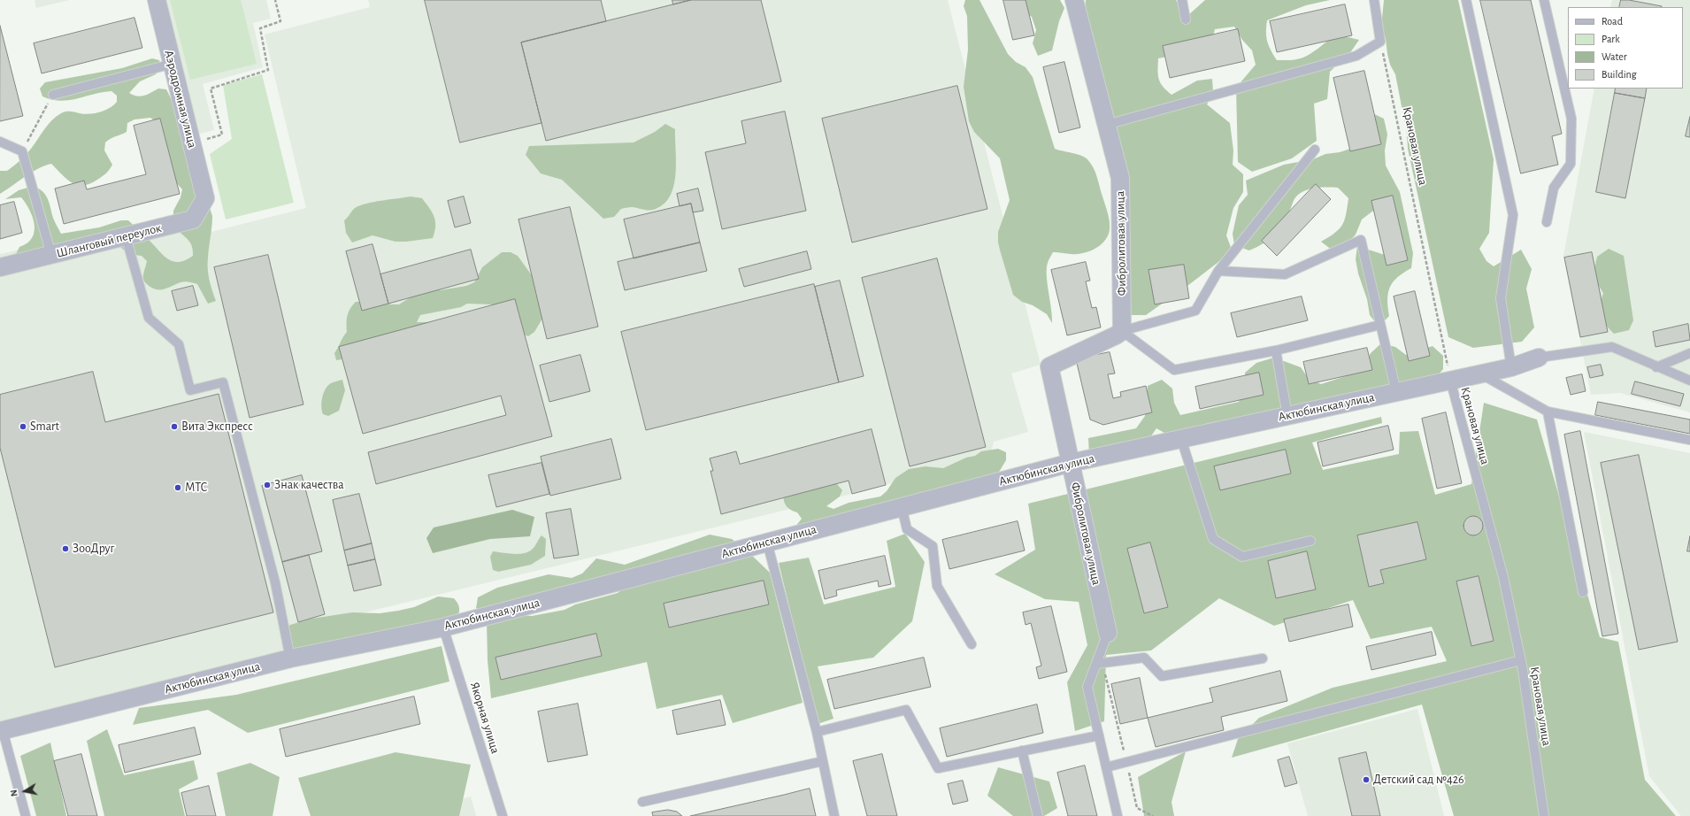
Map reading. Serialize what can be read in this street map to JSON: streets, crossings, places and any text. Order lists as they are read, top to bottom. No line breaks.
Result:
{"streets":{"street":["Аэродромная улица","Шланговый переулок","Фибролитовая улица","Актюбинская улица"],"lane":["Крановая улица","Якорная улица"]},"crossings":[["Аэродромная улица","Шланговый переулок"],["Крановая улица","Актюбинская улица"],["Фибролитовая улица","Актюбинская улица"],["Актюбинская улица","Якорная улица"]],"places":["Smart","Вита Экспресс","Знак качества","МТС","ЗооДруг","Детский сад №426"],"legend":["Road","Park","Water","Building"],"north":"left"}
